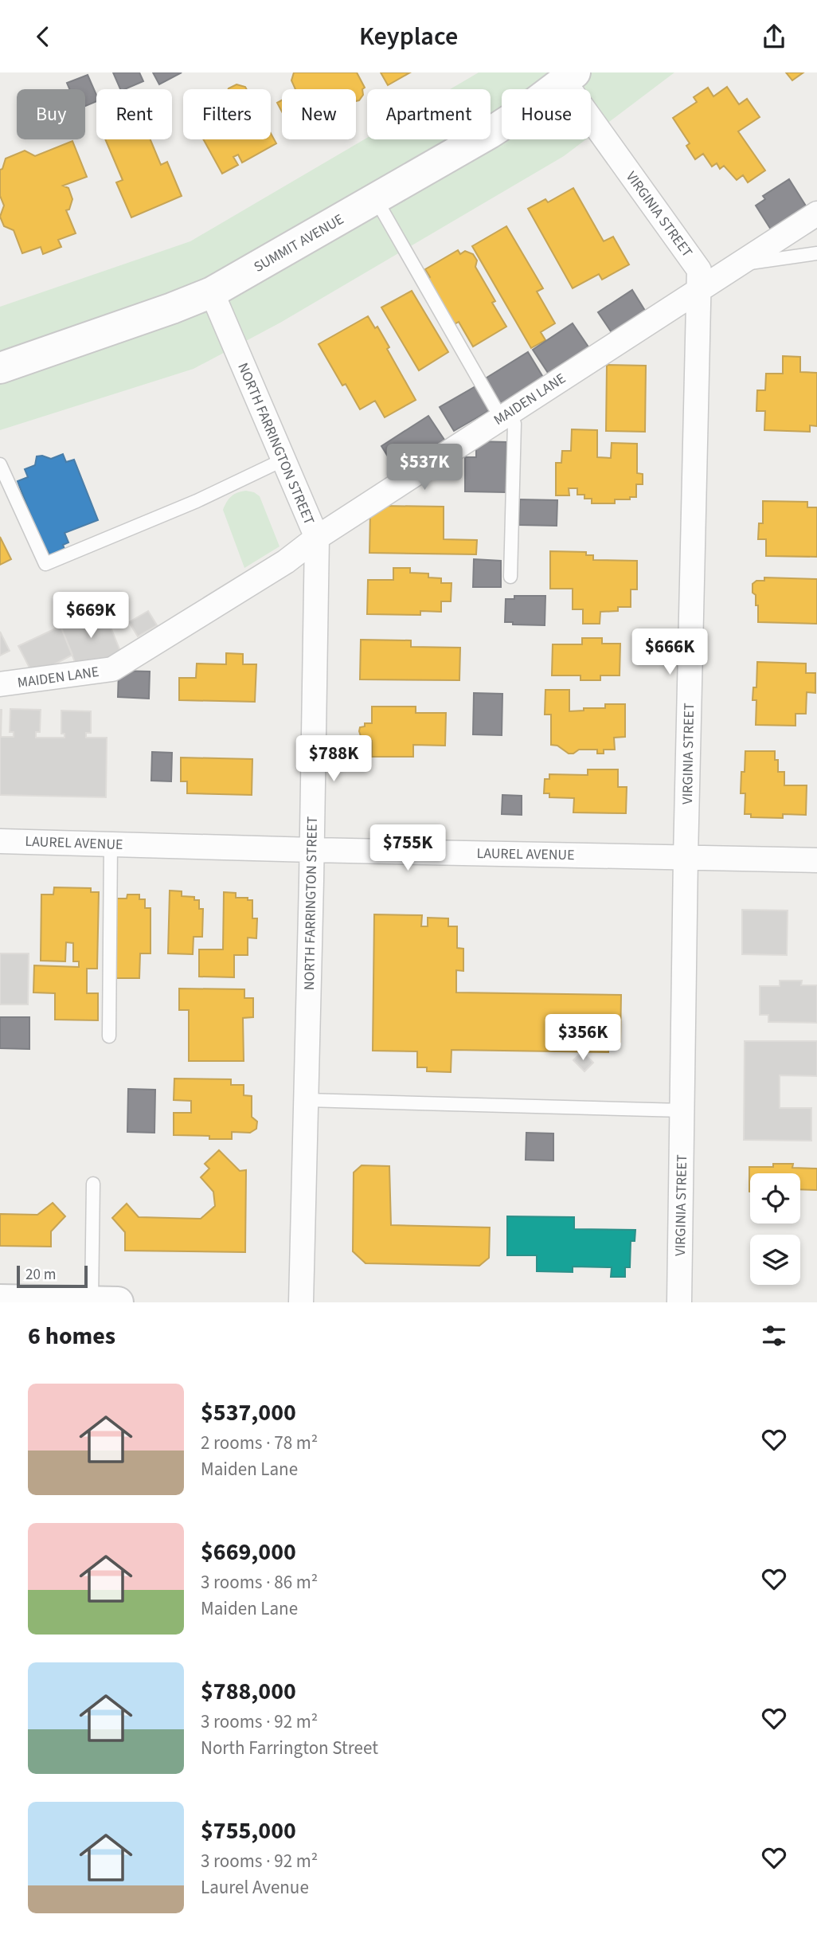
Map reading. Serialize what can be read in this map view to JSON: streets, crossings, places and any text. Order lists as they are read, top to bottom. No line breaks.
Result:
{"streets":{"street":["VIRGINIA STREET","SUMMIT AVENUE","MAIDEN LANE","NORTH FARRINGTON STREET","LAUREL AVENUE"]},"crossings":[["VIRGINIA STREET","SUMMIT AVENUE"],["VIRGINIA STREET","MAIDEN LANE"],["VIRGINIA STREET","LAUREL AVENUE"],["SUMMIT AVENUE","NORTH FARRINGTON STREET"],["MAIDEN LANE","NORTH FARRINGTON STREET"],["NORTH FARRINGTON STREET","LAUREL AVENUE"]],"scale_bar":"20 m","page":{"header":"Keyplace","chip":["Buy","Rent","Filters","New","Apartment","House"],"price":["$537K","$669K","$666K","$788K","$755K","$356K"],"scale":"20 m","heading":"6 homes","list":[{"name":"$537,000","note":"2 rooms · 78 m² · Maiden Lane"},{"name":"$669,000","note":"3 rooms · 86 m² · Maiden Lane"},{"name":"$788,000","note":"3 rooms · 92 m² · North Farrington Street"},{"name":"$755,000","note":"3 rooms · 92 m² · Laurel Avenue"}]}}
